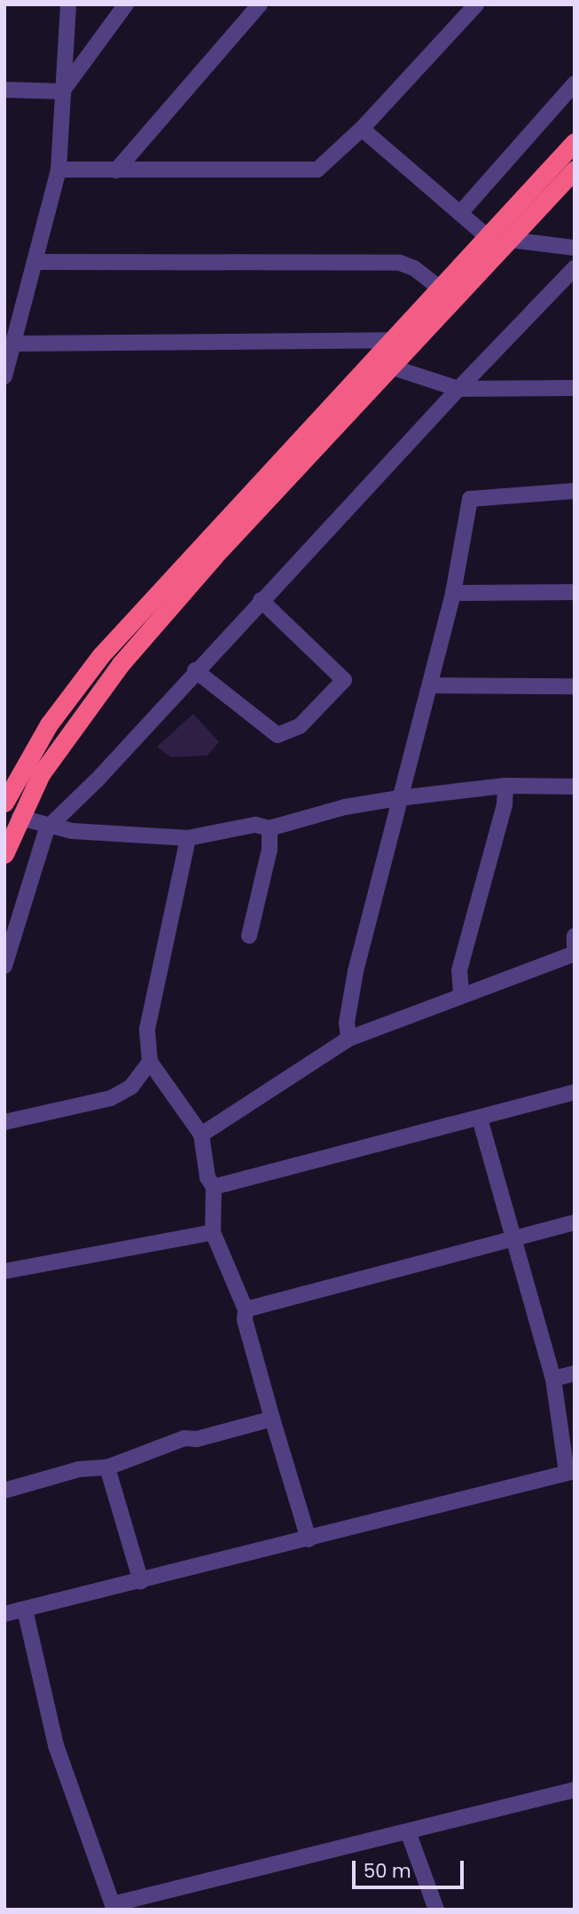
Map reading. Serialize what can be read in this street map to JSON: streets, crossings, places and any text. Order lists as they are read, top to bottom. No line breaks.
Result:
{"scale_bar":"50 m"}
